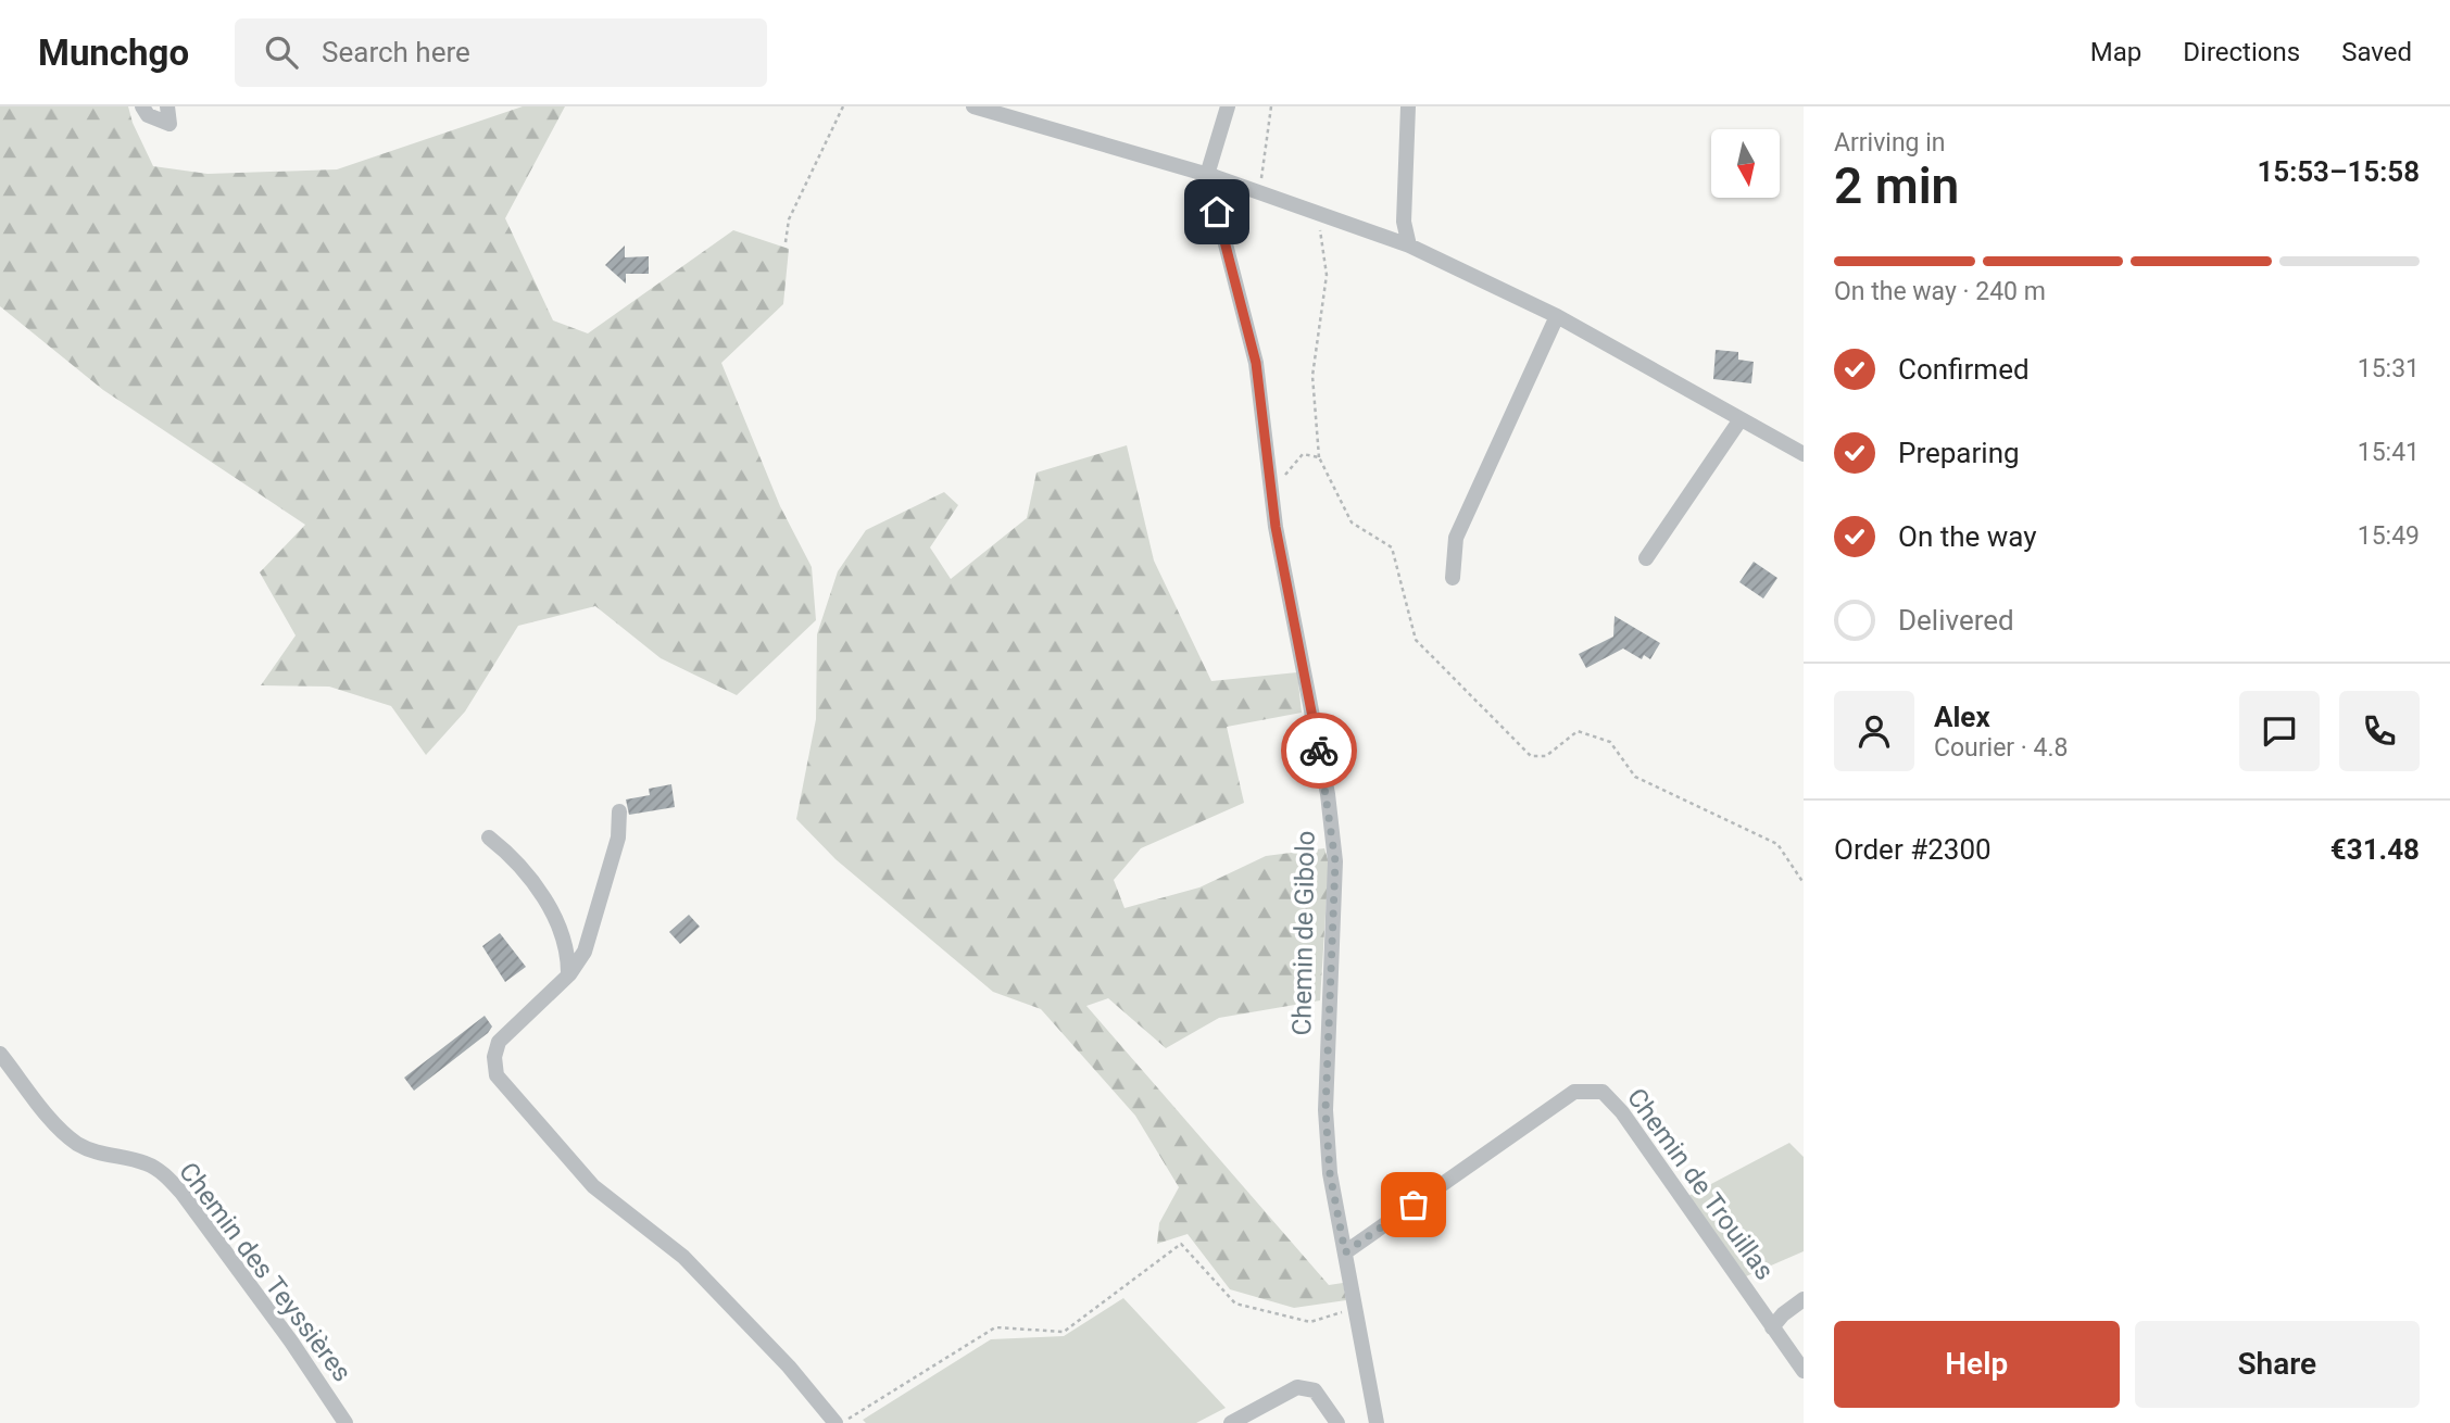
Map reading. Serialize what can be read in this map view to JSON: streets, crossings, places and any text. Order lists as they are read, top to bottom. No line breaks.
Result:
{"streets":{"street":["Chemin de Gibolo","Chemin de Trouillas","Chemin des Teyssières"]},"crossings":[["Chemin de Gibolo","Chemin de Trouillas"]],"north":"bottom","page":{"header":"Munchgo","search":"Search here","nav":["Map","Directions","Saved"],"heading":["2 min","Arriving in","15:53–15:58"],"panel":["Alex","Courier · 4.8","Order #2300","€31.48"],"bar":"On the way · 240 m","list":[["Confirmed","15:31"],["Preparing","15:41"],["On the way","15:49"],"Delivered"],"buttons":["Help","Share"]}}
